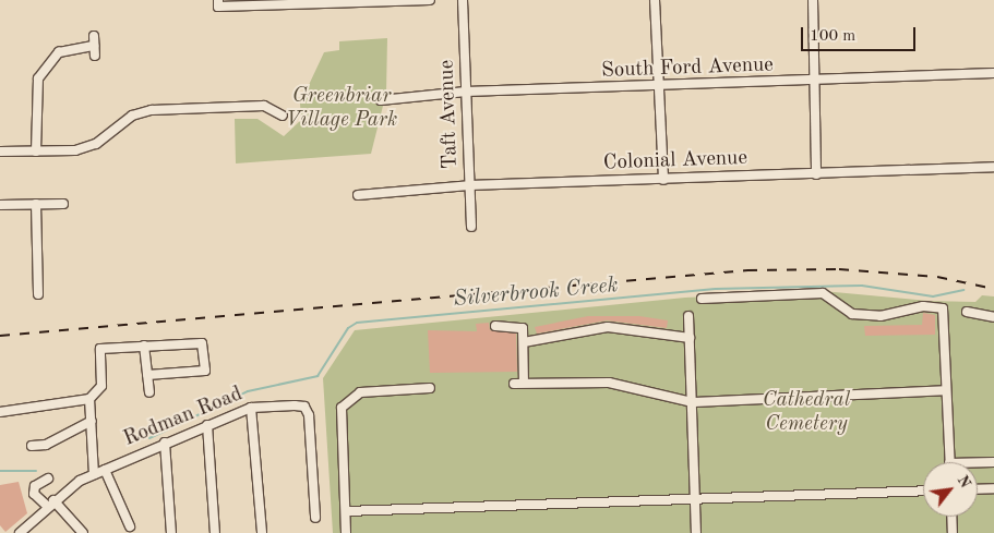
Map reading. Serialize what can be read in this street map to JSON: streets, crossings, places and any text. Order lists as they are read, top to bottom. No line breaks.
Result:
{"streets":{"street":["South Ford Avenue","Taft Avenue","Colonial Avenue","Rodman Road"]},"crossings":[["South Ford Avenue","Taft Avenue"],["Taft Avenue","Colonial Avenue"]],"water":["Silverbrook Creek"],"parks":["Greenbriar Village Park","Cathedral Cemetery"],"scale_bar":"100 m","north":"top right"}
